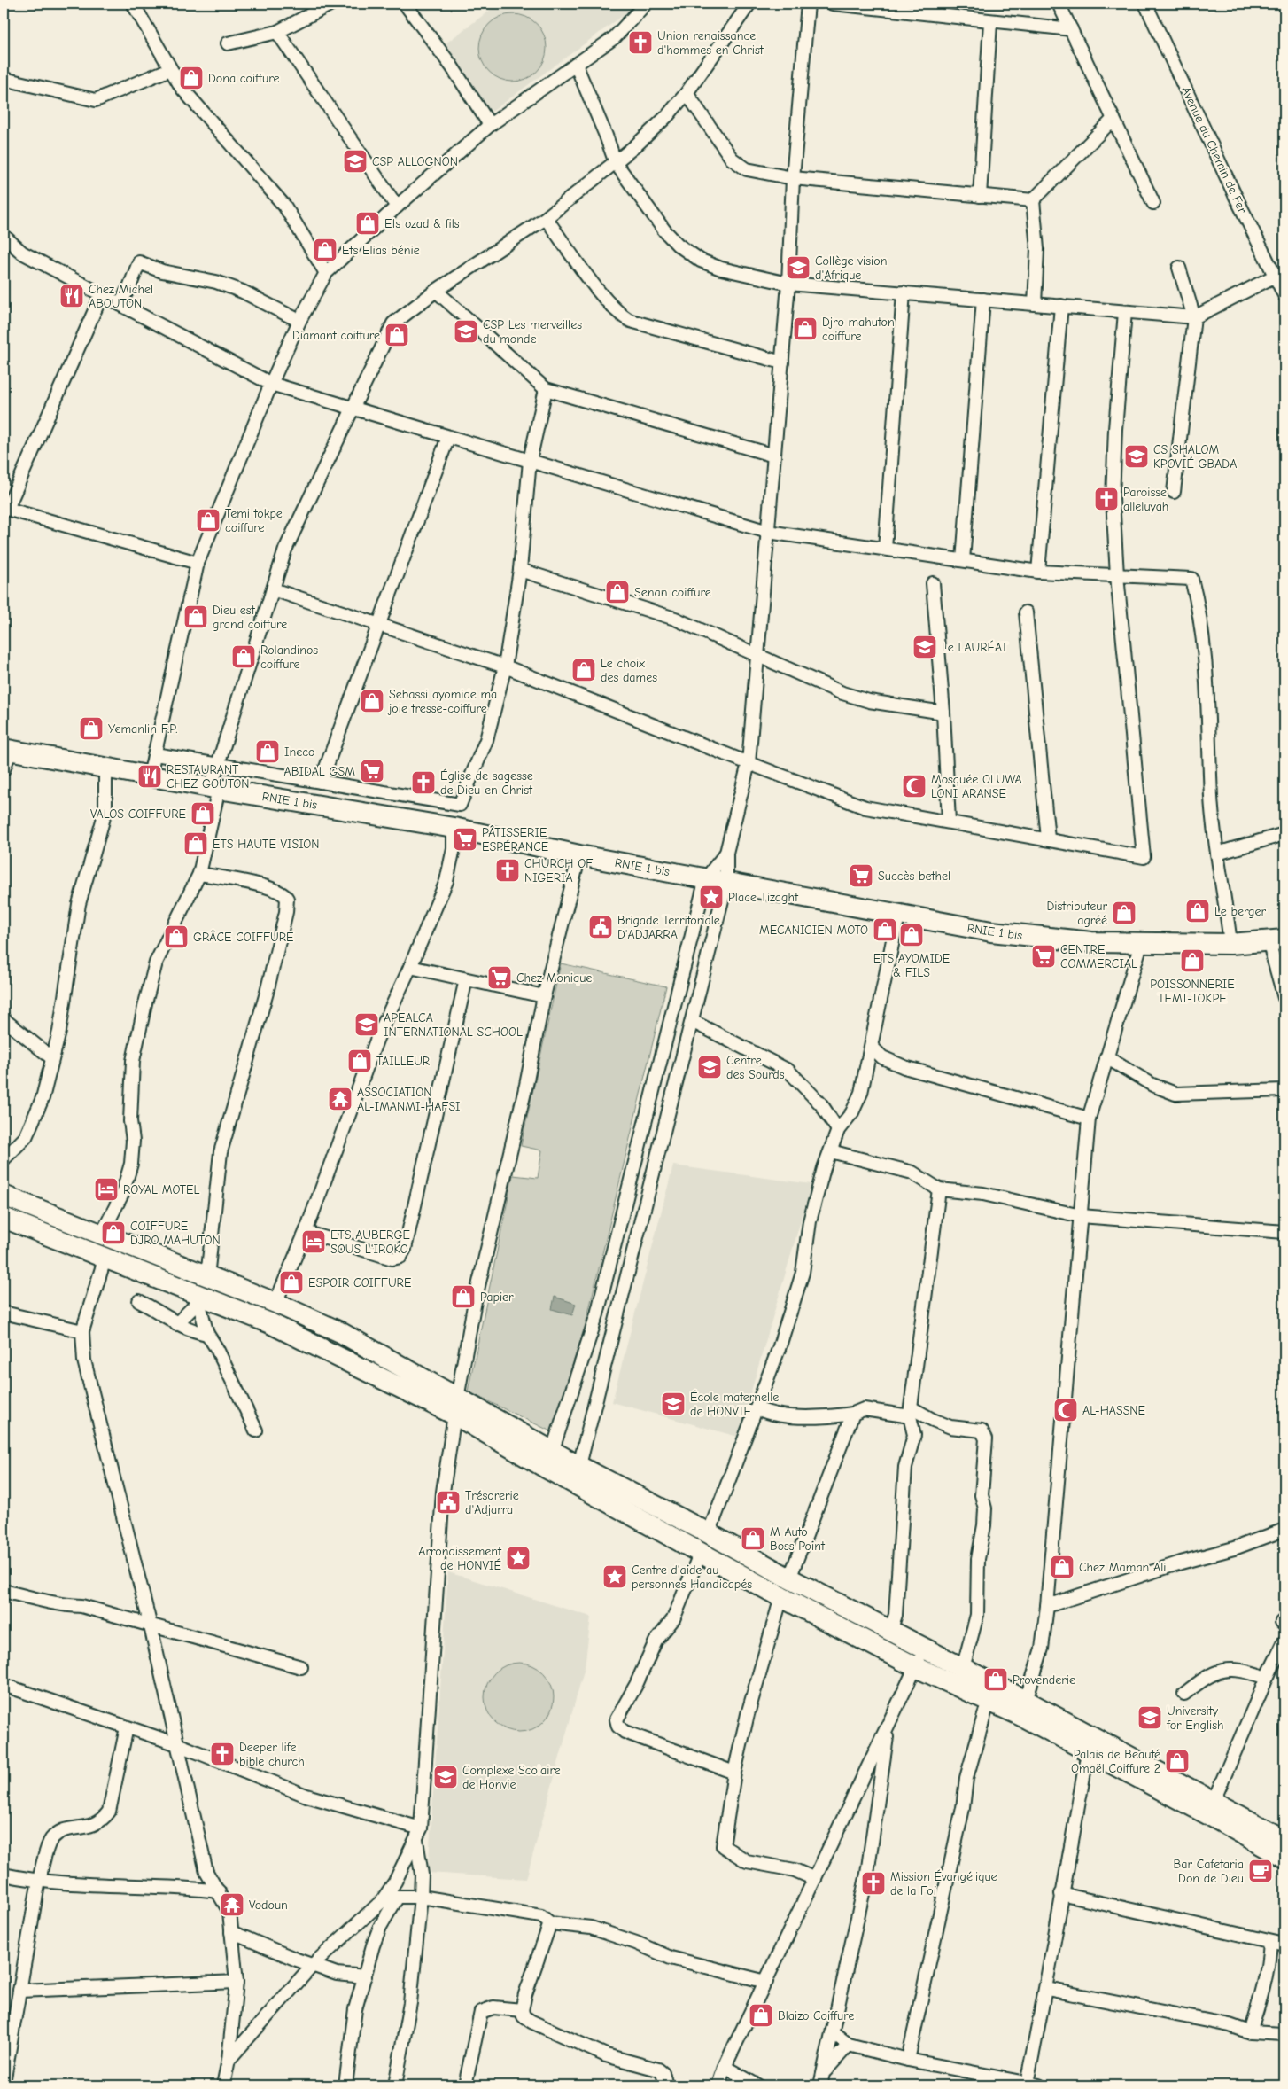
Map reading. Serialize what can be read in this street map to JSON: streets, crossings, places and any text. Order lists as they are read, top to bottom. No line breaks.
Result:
{"streets":{"main road":["RNIE 1 bis"],"street":["Avenue du Chemin de Fer"]},"places":{"church":["Union renaissance d'hommes en Christ","Paroisse alleluyah","Église de sagesse de Dieu en Christ","CHURCH OF NIGERIA","Deeper life bible church","Mission Évangélique de la Foi"],"shop":["Dona coiffure","Ets ozad & fils","Ets Elias bénie","Djro mahuton coiffure","Diamant coiffure","Temi tokpe coiffure","Senan coiffure","Dieu est grand coiffure","Rolandinos coiffure","Le choix des dames","Sebassi ayomide ma joie tresse-coiffure","Yemanlin F.P.","Ineco","VALOS COIFFURE","ETS HAUTE VISION","Le berger","Distributeur agréé","MECANICIEN MOTO","ETS AYOMIDE & FILS","GRÂCE COIFFURE","POISSONNERIE TEMI-TOKPE","TAILLEUR","COIFFURE DJRO MAHUTON","ESPOIR COIFFURE","Papier","M Auto Boss Point","Chez Maman Ali","Provenderie","Palais de Beauté Omaël Coiffure 2","Blaizo Coiffure"],"school or university":["CSP ALLOGNON","Collège vision d'Afrique","CSP Les merveilles du monde","CS SHALOM KPOVIÉ GBADA","Le LAURÉAT","APEALCA INTERNATIONAL SCHOOL","Centre des Sourds","École maternelle de HONVIE","University for English","Complexe Scolaire de Honvie"],"restaurant":["Chez Michel ABOUTON","RESTAURANT CHEZ GOUTON"],"supermarket":["ABIDAL GSM","PÂTISSERIE ESPÉRANCE","Succès bethel","CENTRE COMMERCIAL","Chez Monique"],"mosque":["Mosquée OLUWA LONI ARANSE","AL-HASSNE"],"place":["Place Tizaght","Arrondissement de HONVIÉ","Centre d'aide au personnes Handicapés"],"public building":["Brigade Territoriale D'ADJARRA","Trésorerie d'Adjarra"],"temple":["ASSOCIATION AL-IMANMI-HAFSI","Vodoun"],"hotel":["ROYAL MOTEL","ETS AUBERGE SOUS L'IROKO"],"cafe":["Bar Cafetaria Don de Dieu"]}}
